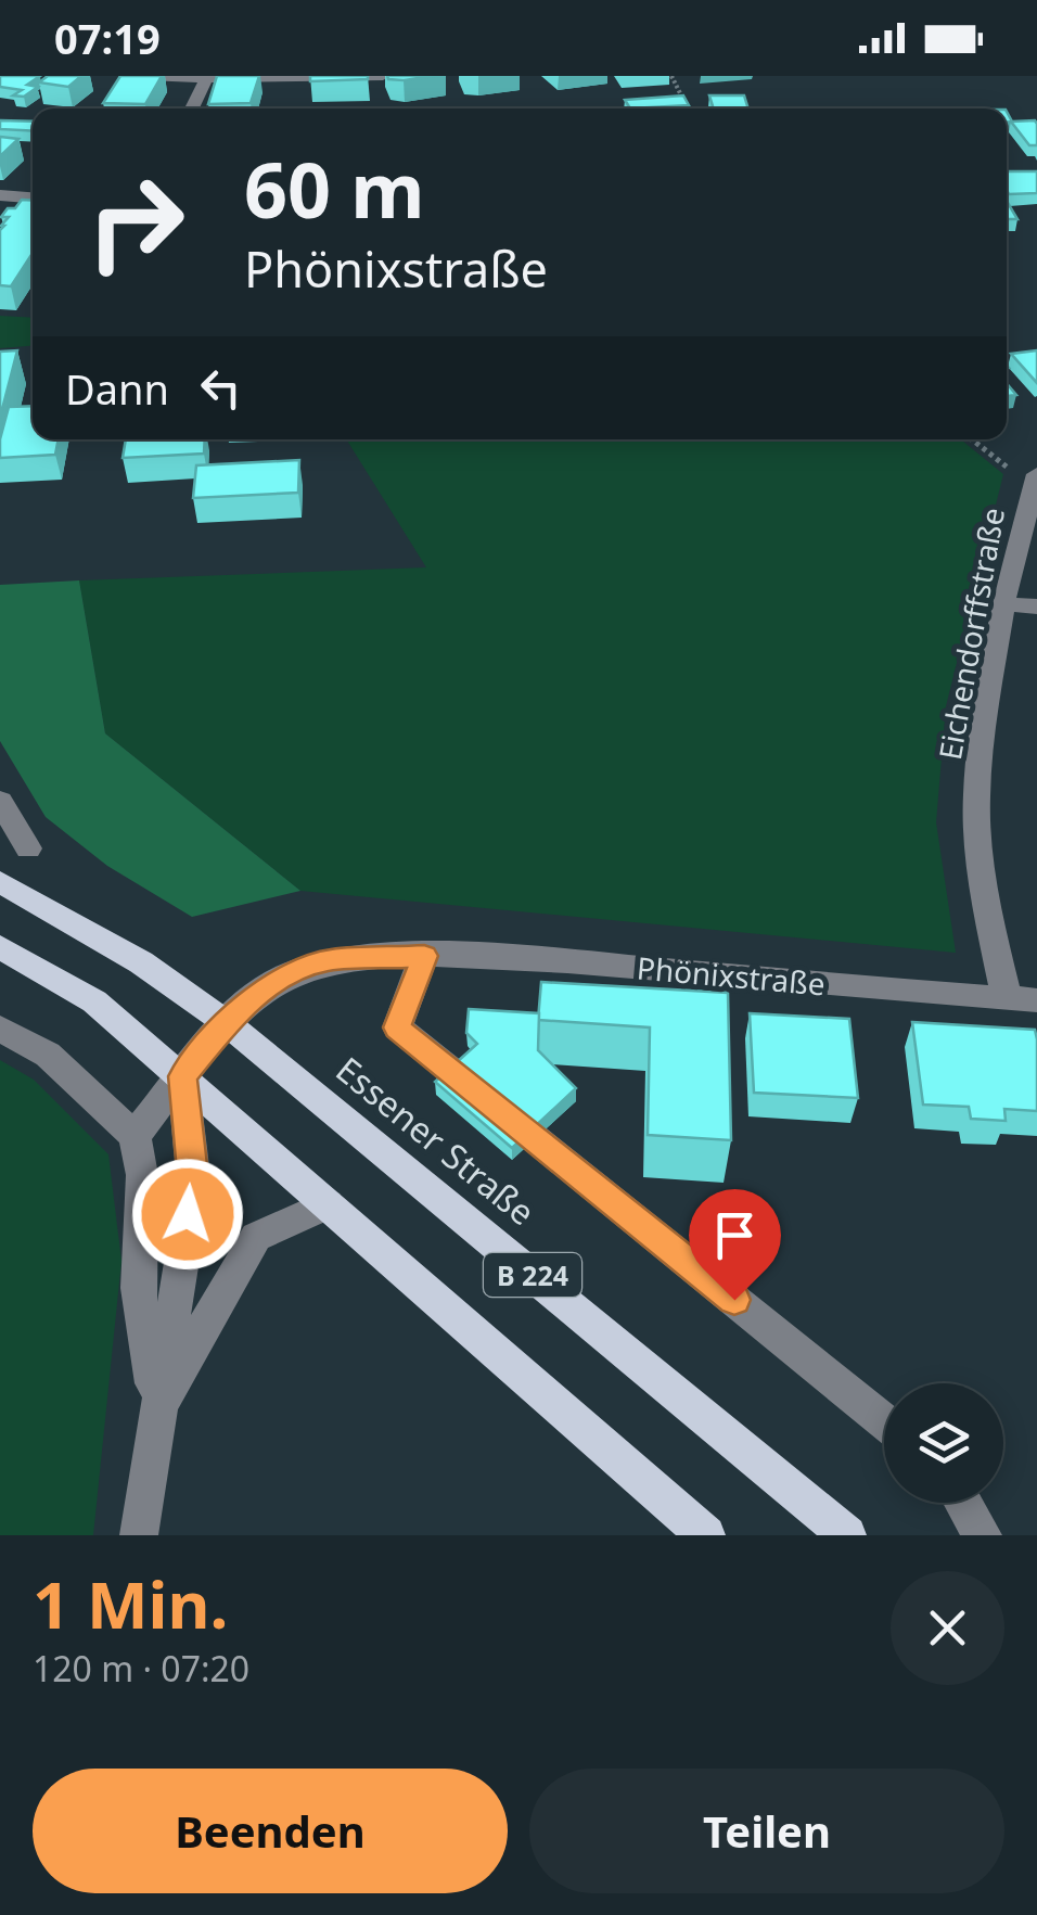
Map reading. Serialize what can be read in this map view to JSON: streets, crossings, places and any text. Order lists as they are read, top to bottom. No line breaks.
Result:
{"streets":{"main road":["Essener Straße","B 224"],"street":["Eichendorffstraße","Phönixstraße"]},"crossings":[["Eichendorffstraße","Phönixstraße"],["Phönixstraße","Essener Straße"],["Phönixstraße","B 224"]],"page":{"status":"07:19","turn":["60 m","Phönixstraße"],"then":"Dann","heading":["1 Min.","120 m · 07:20"],"buttons":["Beenden","Teilen"]}}
